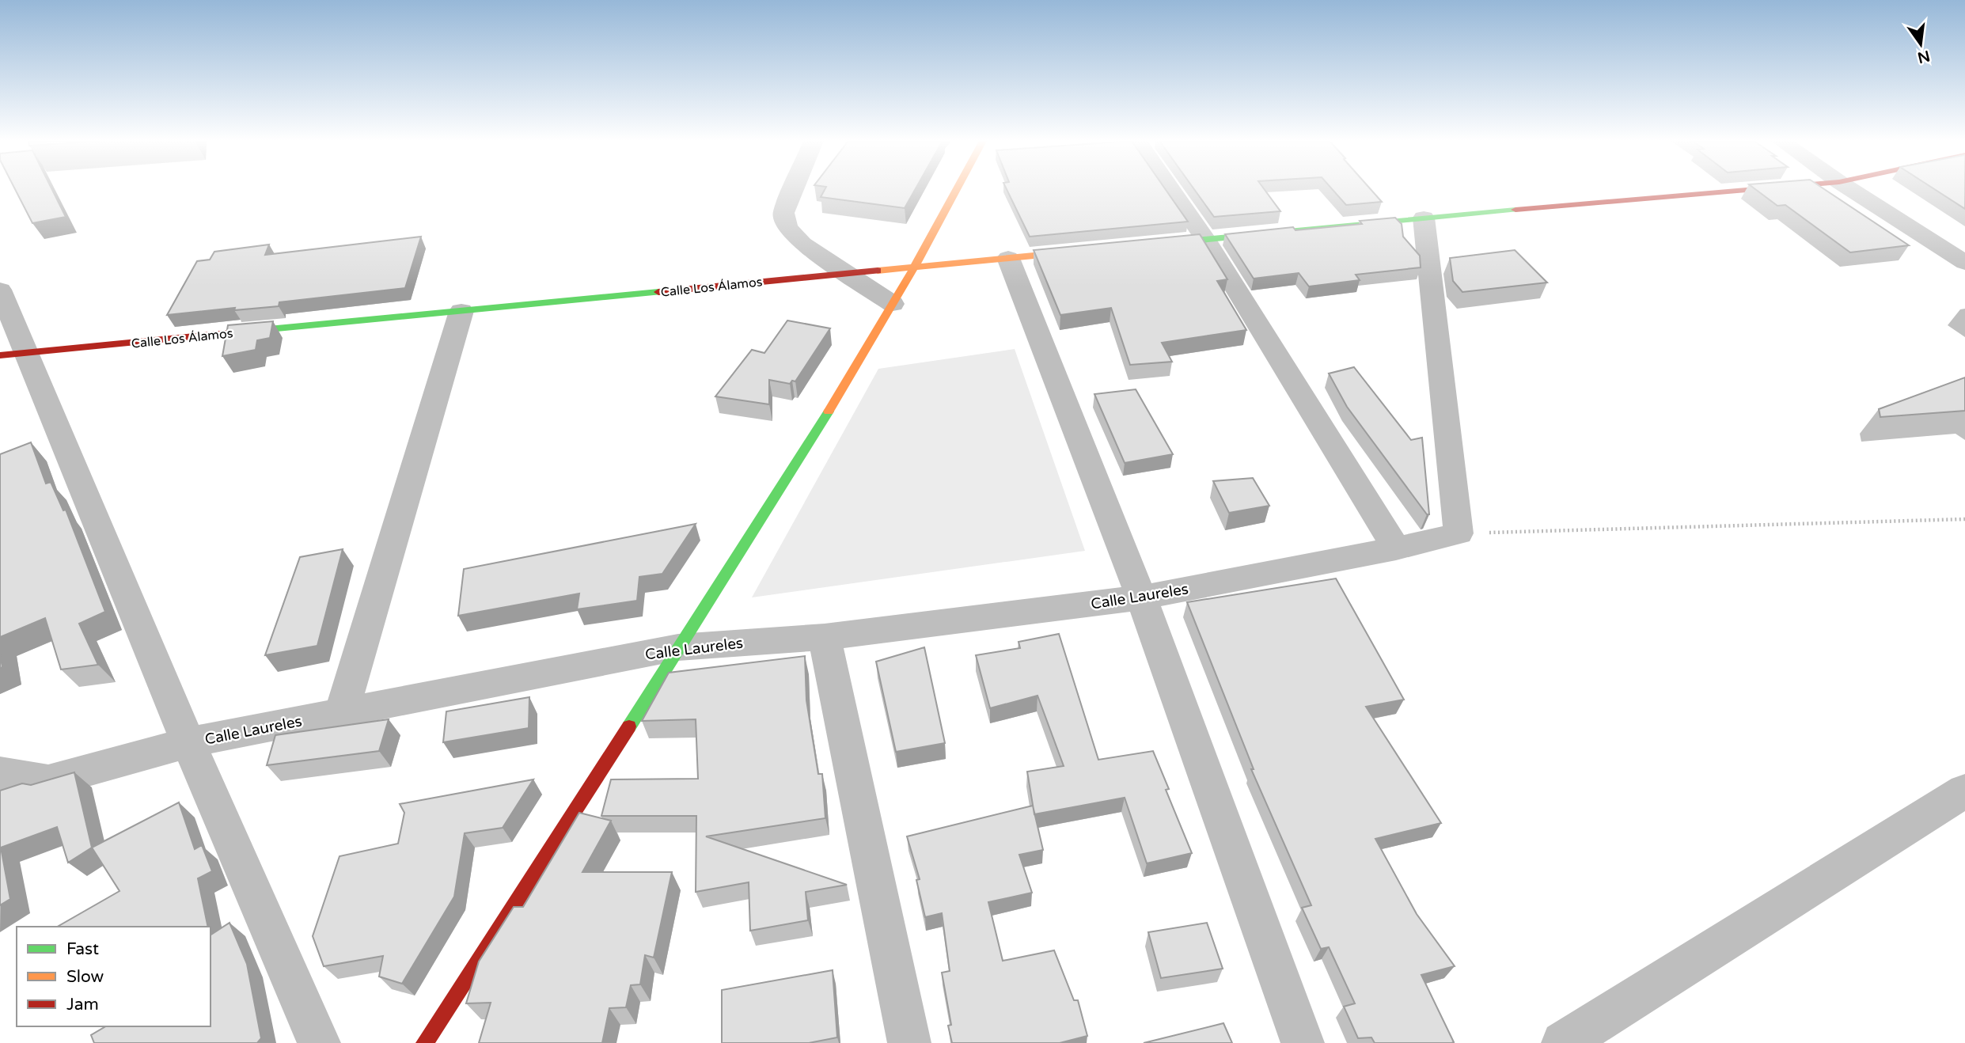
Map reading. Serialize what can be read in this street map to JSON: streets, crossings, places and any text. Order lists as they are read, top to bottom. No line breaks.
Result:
{"streets":{"street":["Calle Los Álamos","Calle Laureles"]},"legend":["Fast","Slow","Jam"],"north":"bottom"}
